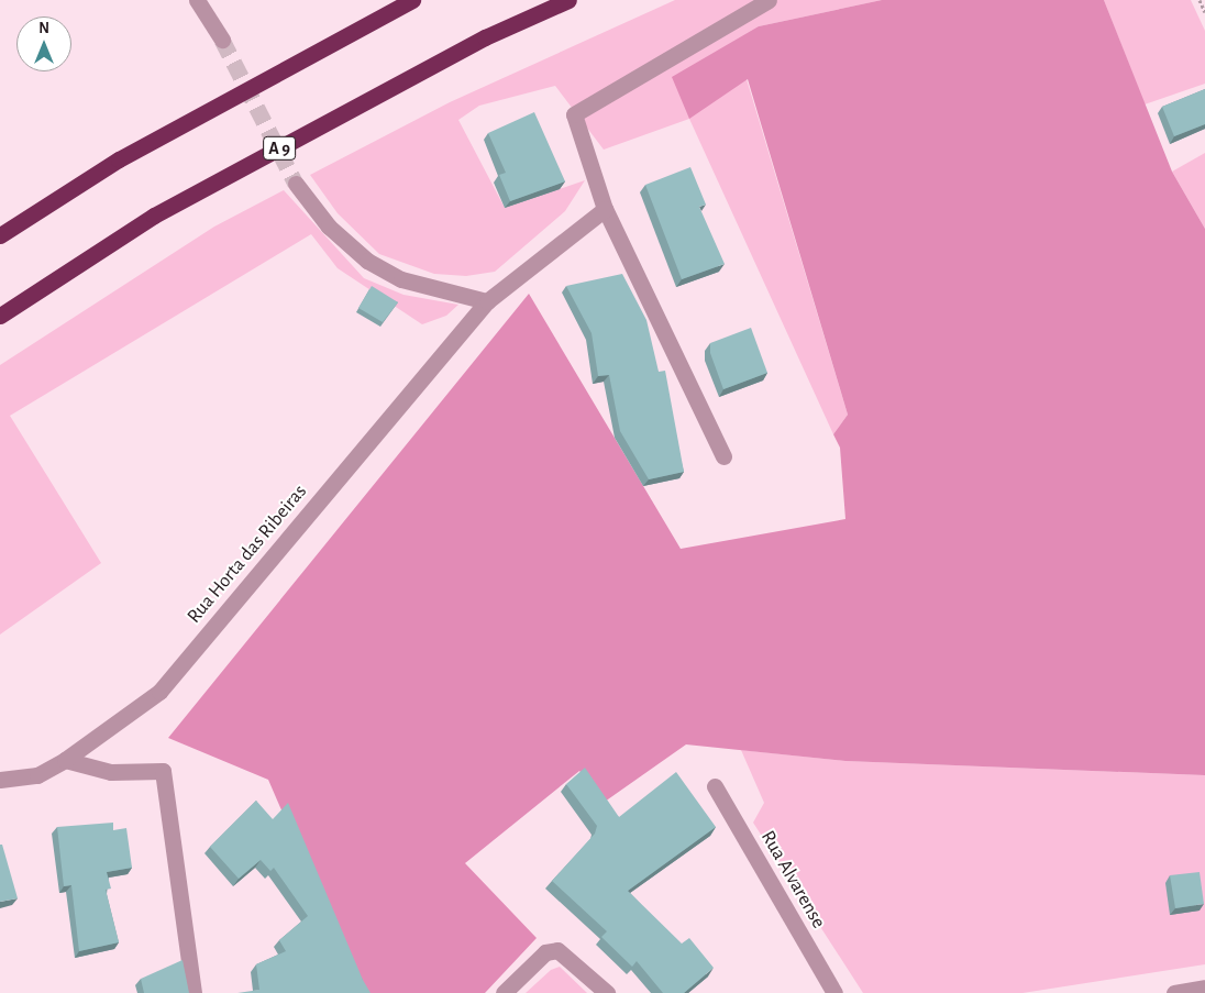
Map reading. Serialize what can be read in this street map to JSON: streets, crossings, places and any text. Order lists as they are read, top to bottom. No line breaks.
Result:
{"streets":{"highway":["A 9"],"street":["Rua Horta das Ribeiras","Rua Alvarense"]},"north":"top"}
